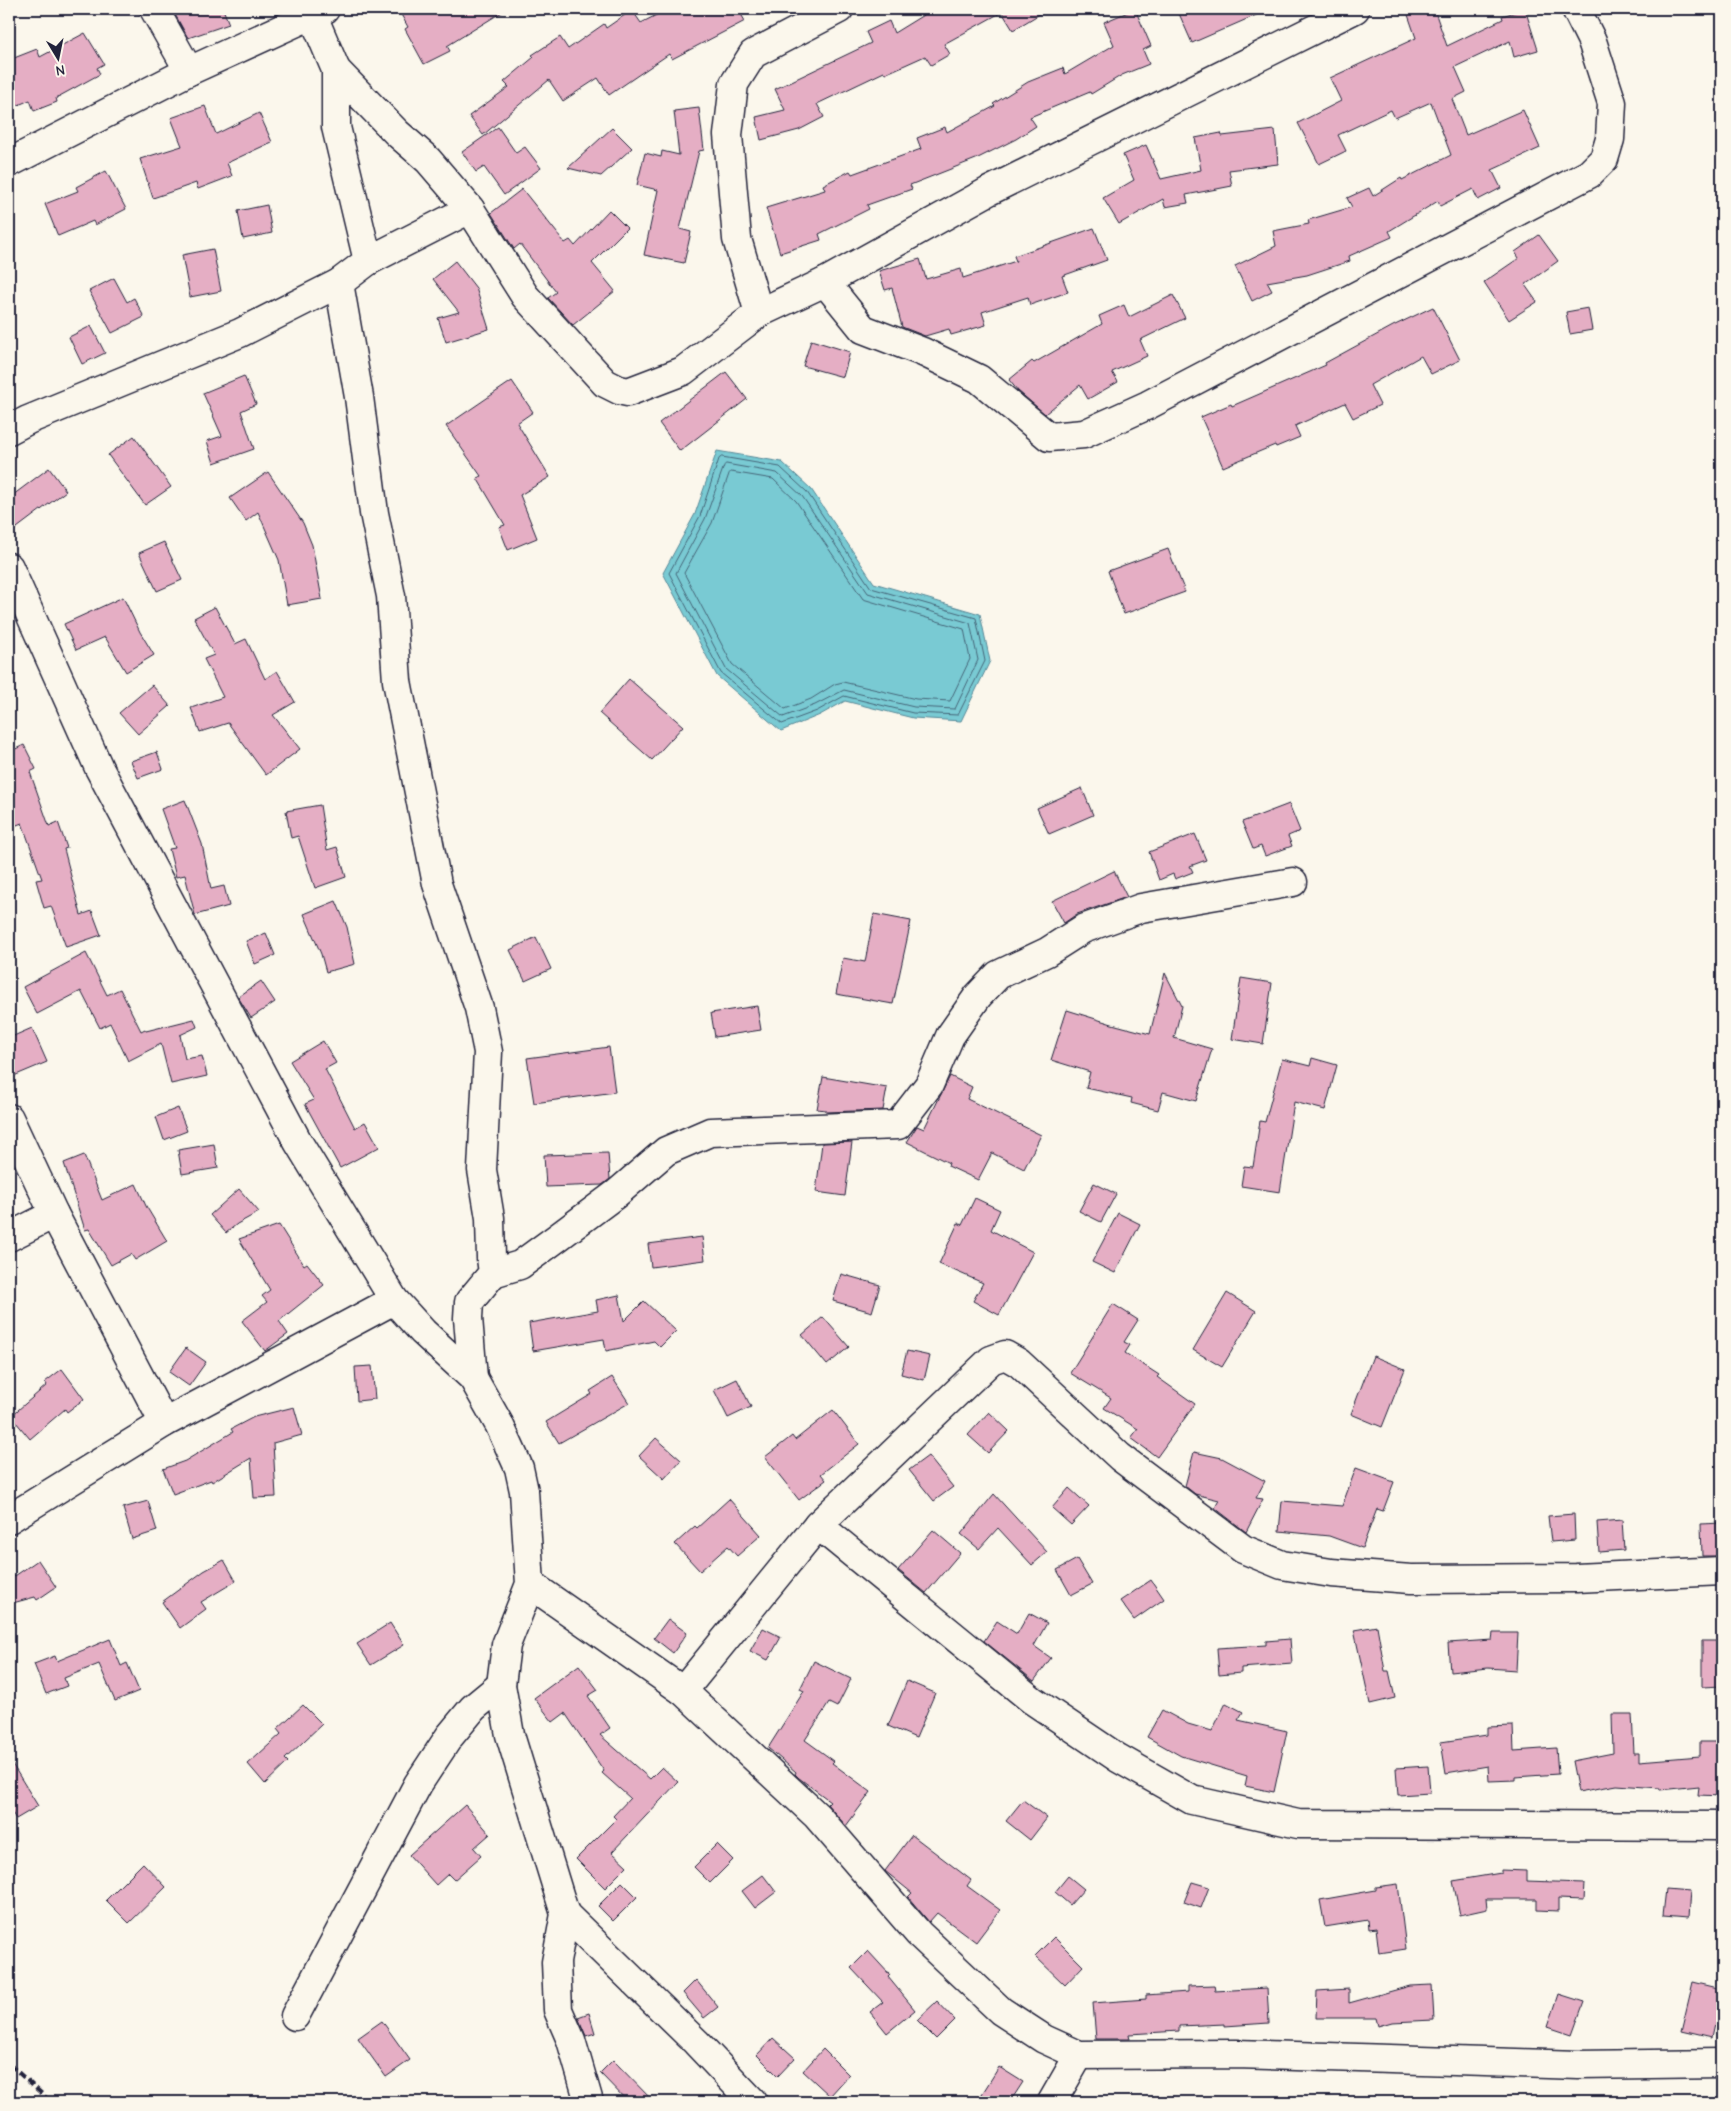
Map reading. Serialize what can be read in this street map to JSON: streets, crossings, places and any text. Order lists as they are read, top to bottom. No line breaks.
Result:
{"north":"bottom"}
